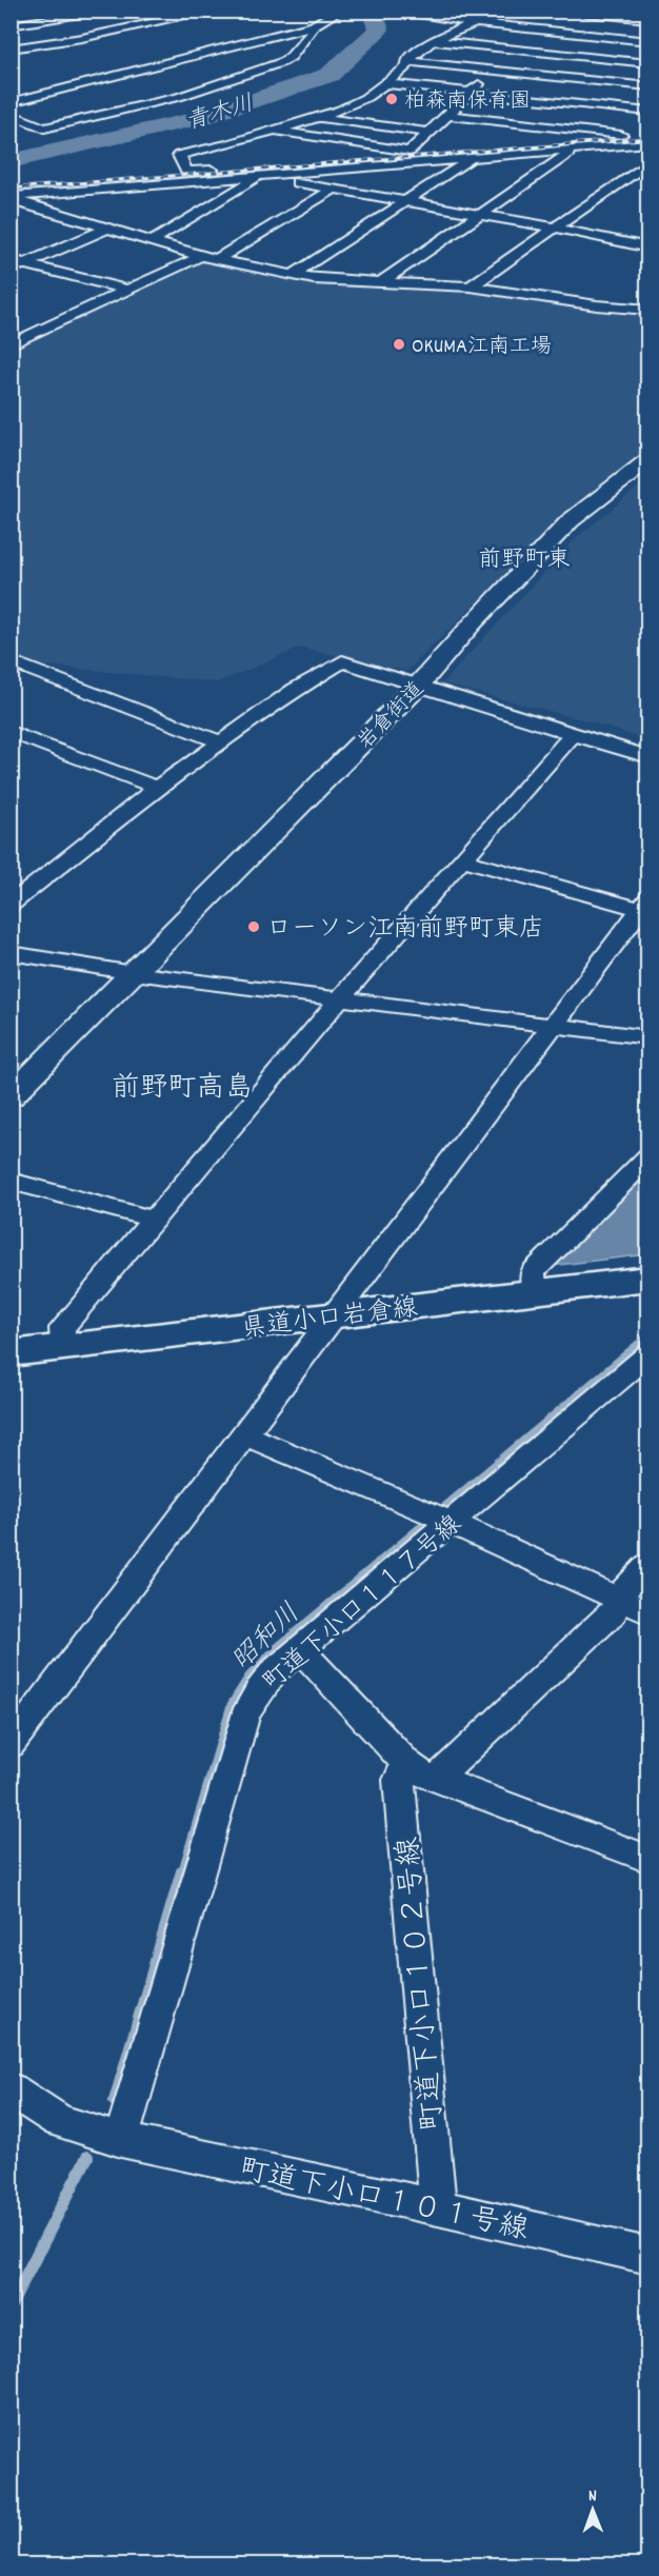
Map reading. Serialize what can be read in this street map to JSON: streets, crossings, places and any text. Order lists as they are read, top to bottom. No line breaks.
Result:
{"streets":{"main road":["県道小口岩倉線"],"street":["岩倉街道","町道下小口１１７号線","町道下小口１０２号線","町道下小口１０１号線"]},"crossings":[["町道下小口１１７号線","町道下小口１０１号線"],["町道下小口１０２号線","町道下小口１０１号線"]],"districts":["前野町東","前野町高島"],"water":["青木川","昭和川"],"places":["柏森南保育園","OKUMA江南工場","ローソン江南前野町東店"],"north":"top"}
